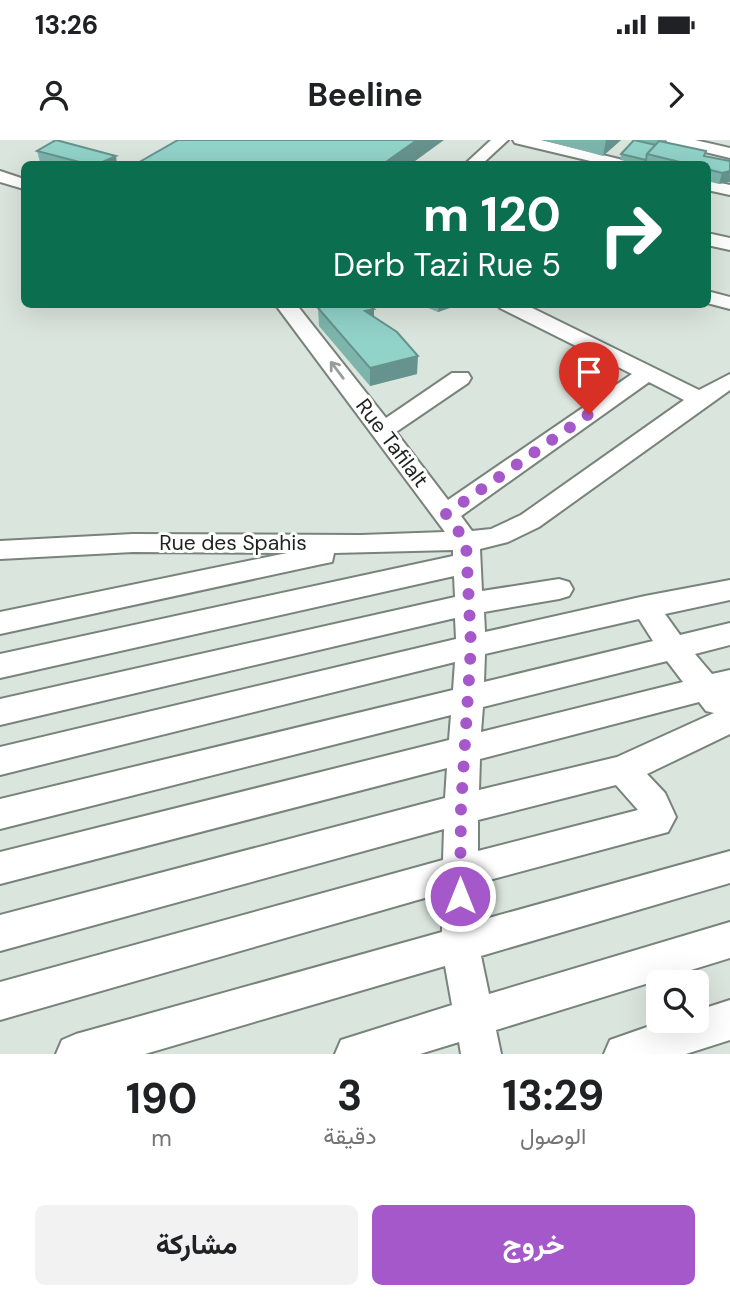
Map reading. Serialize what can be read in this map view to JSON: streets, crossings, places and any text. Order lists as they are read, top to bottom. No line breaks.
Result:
{"streets":{"street":["Rue Tafilalt","Rue des Spahis"]},"crossings":[["Rue Tafilalt","Rue des Spahis"]],"one_way":["Rue Tafilalt"],"page":{"status":"13:26","header":"Beeline","turn":["120 m","Derb Tazi Rue 5"],"eta":["13:29","الوصول","3","دقيقة","190","m"],"buttons":["خروج","مشاركة"]}}
